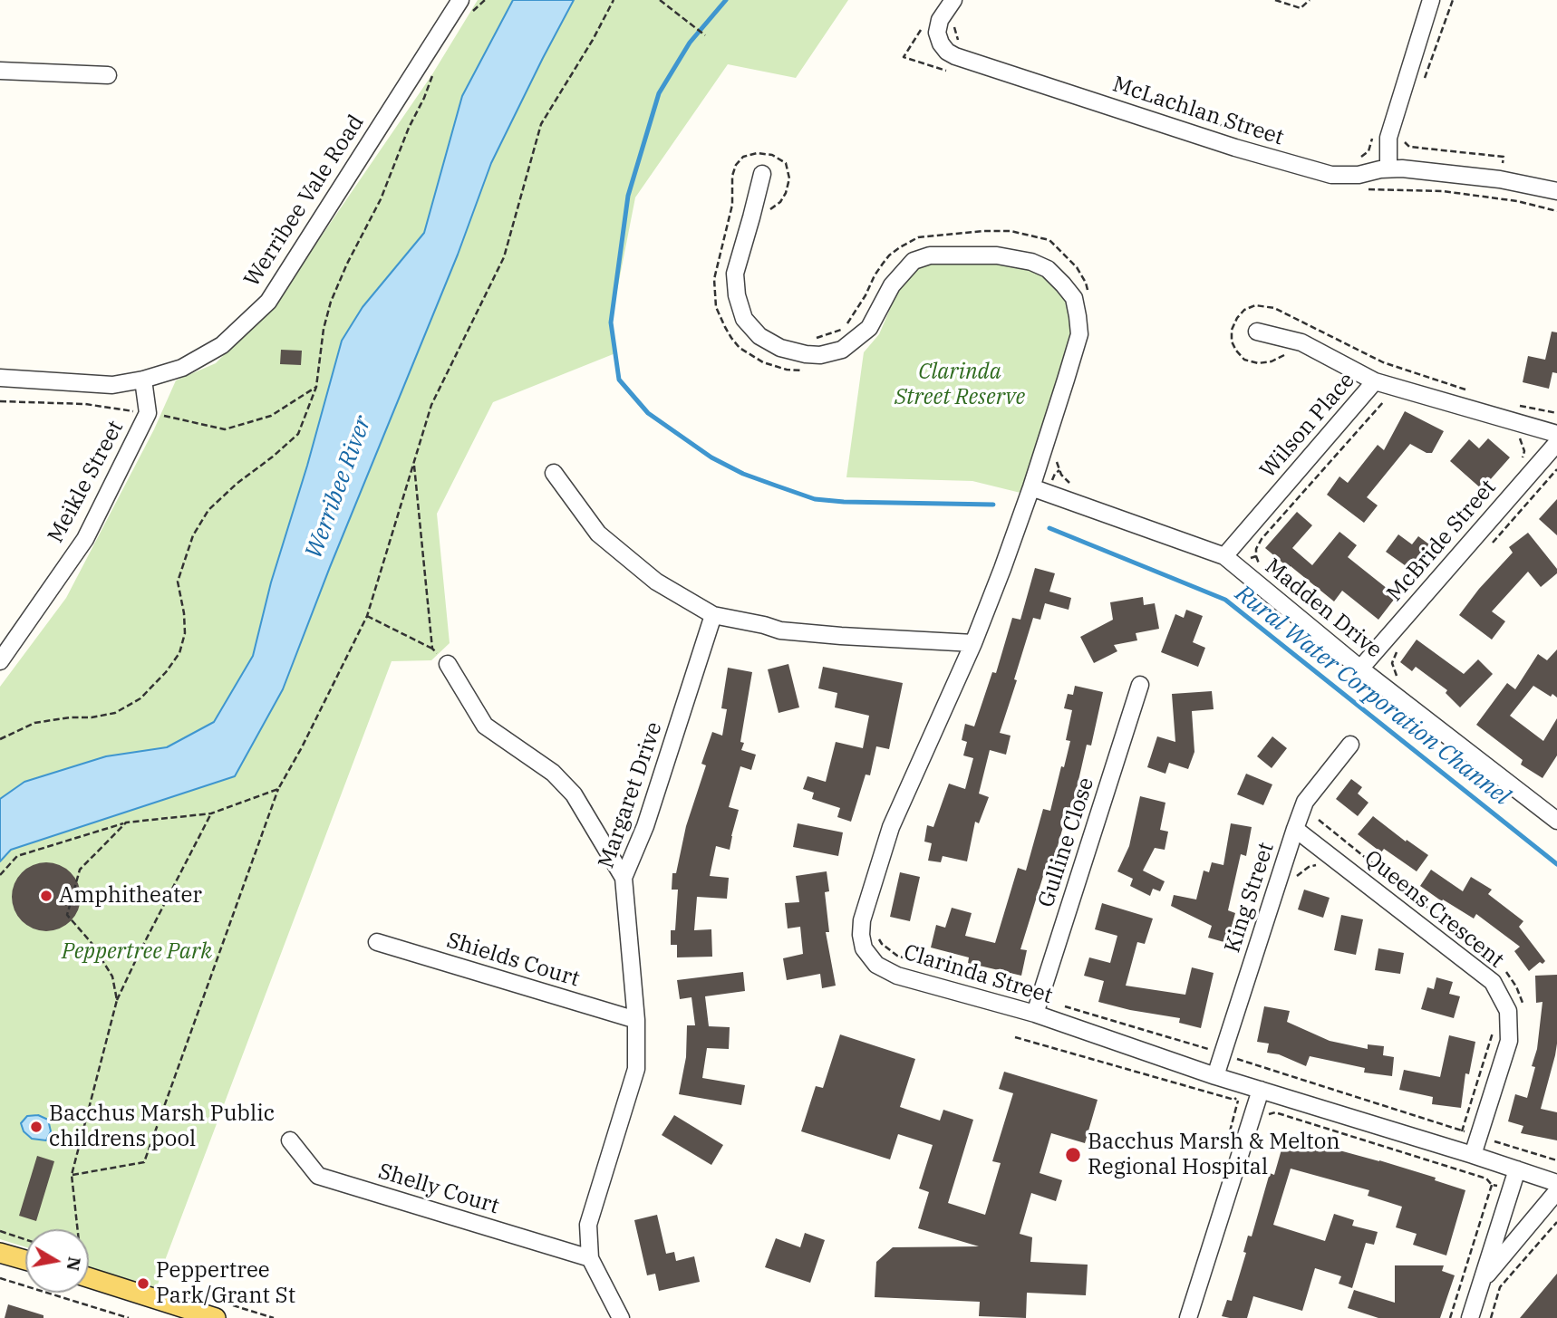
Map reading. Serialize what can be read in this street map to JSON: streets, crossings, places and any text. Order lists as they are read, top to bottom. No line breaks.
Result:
{"streets":{"street":["McLachlan Street","Werribee Vale Road","Wilson Place","Meikle Street","McBride Street","Madden Drive","Margaret Drive","Gulline Close","King Street","Queens Crescent","Shields Court","Clarinda Street","Shelly Court"]},"crossings":[["Werribee Vale Road","Meikle Street"],["Wilson Place","Madden Drive"],["McBride Street","Madden Drive"],["Madden Drive","Clarinda Street"],["Margaret Drive","Shields Court"],["Margaret Drive","Shelly Court"],["Gulline Close","Clarinda Street"],["King Street","Queens Crescent"],["King Street","Clarinda Street"],["Queens Crescent","Clarinda Street"]],"water":["Werribee River","Rural Water Corporation Channel"],"parks":["Clarinda Street Reserve","Peppertree Park"],"places":["Amphitheater","Bacchus Marsh Public childrens pool","Bacchus Marsh & Melton Regional Hospital","Peppertree Park/Grant St"],"north":"right"}
